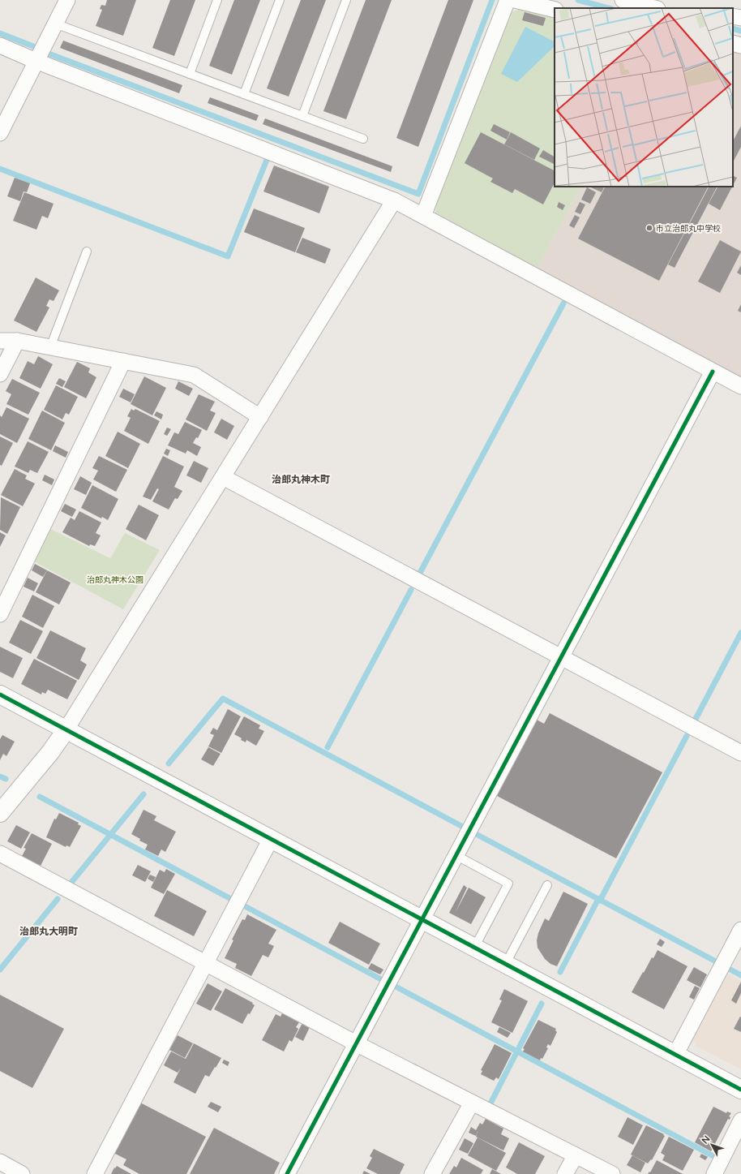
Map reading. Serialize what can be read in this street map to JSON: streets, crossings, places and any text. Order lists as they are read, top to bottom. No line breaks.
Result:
{"districts":["治郎丸神木町","治郎丸大明町"],"parks":["治郎丸神木公園"],"places":["市立治郎丸中学校"],"north":"top left"}
